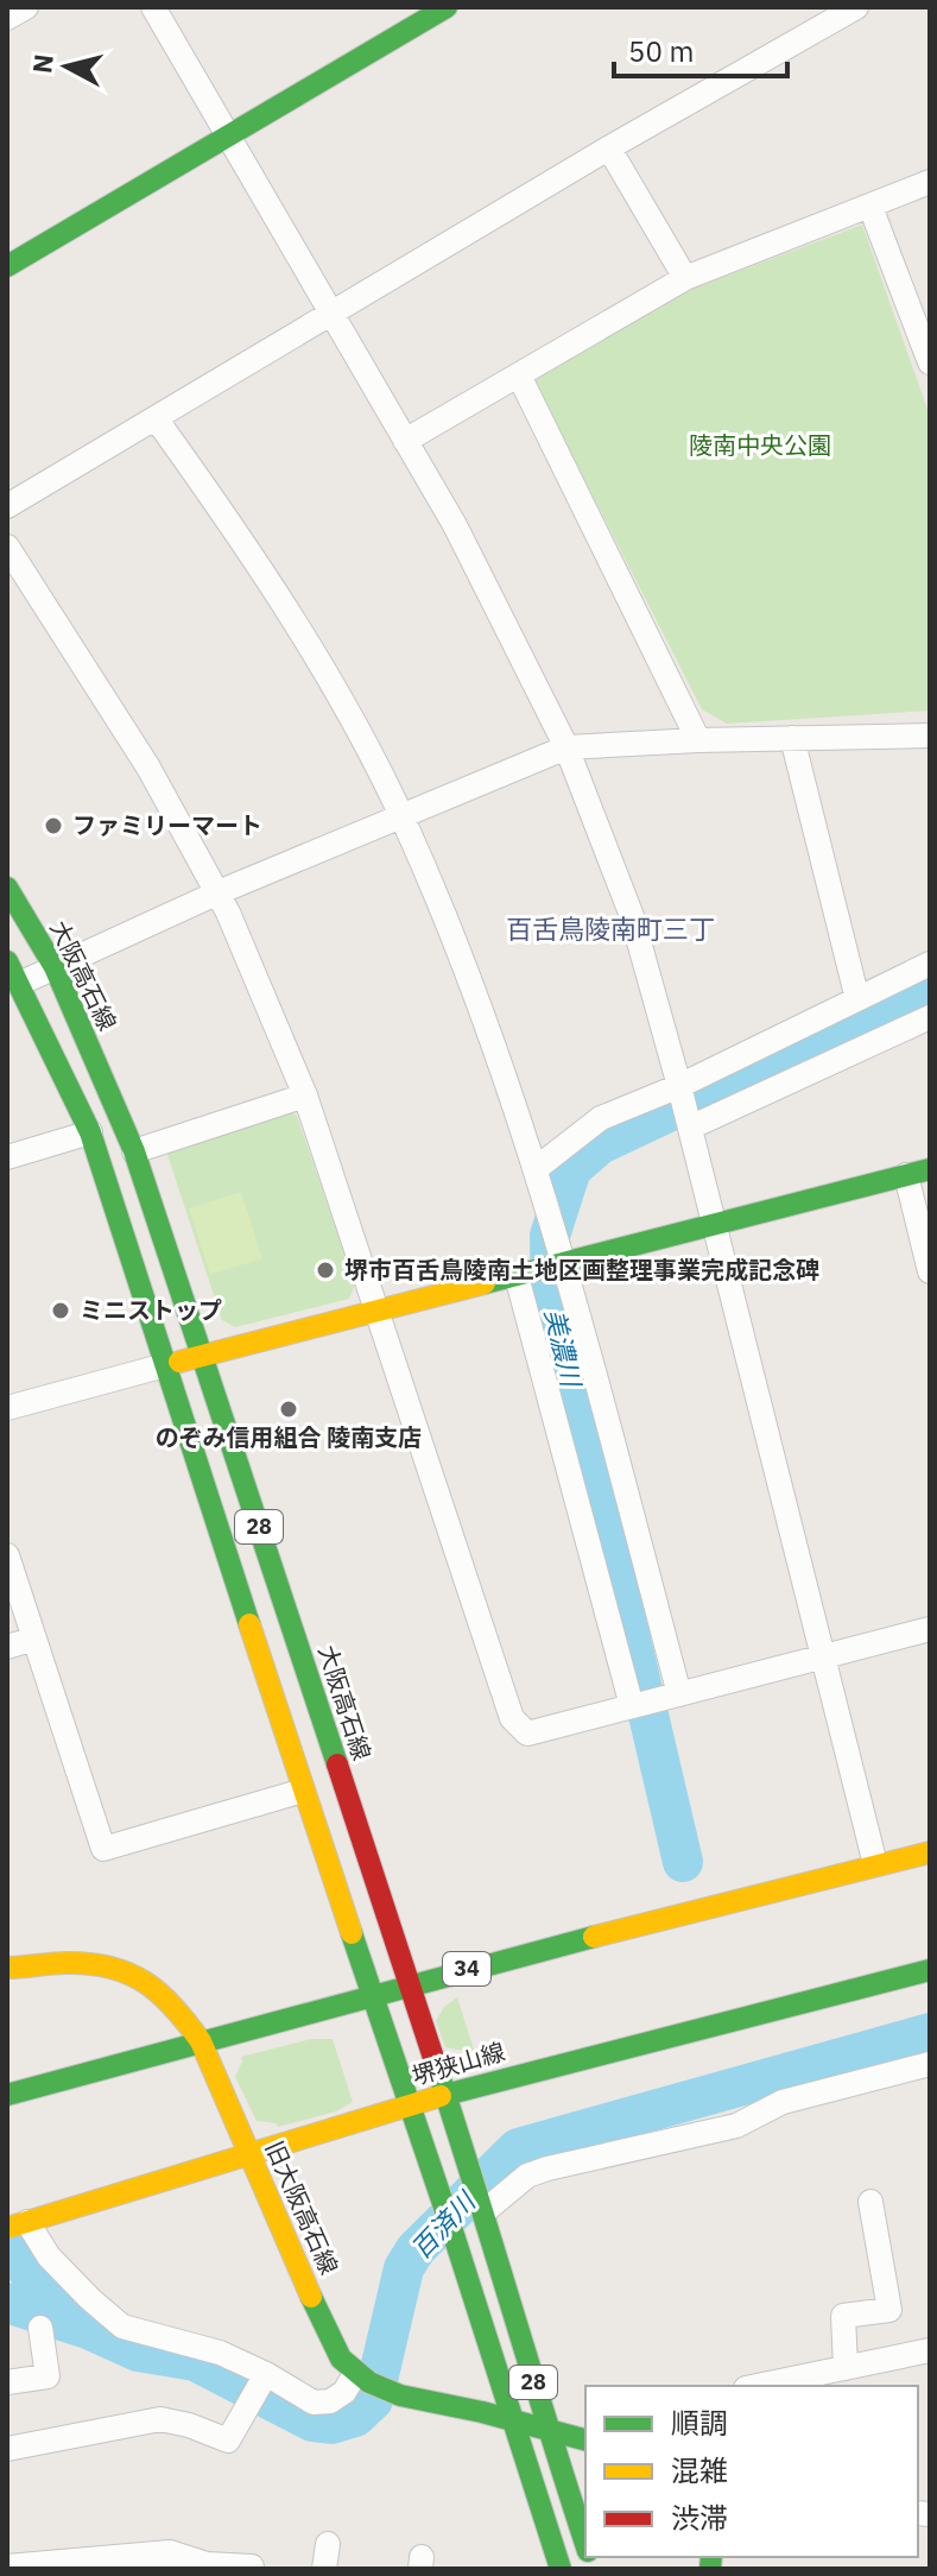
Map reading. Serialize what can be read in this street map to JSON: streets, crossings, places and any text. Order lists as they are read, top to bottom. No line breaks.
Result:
{"streets":{"main road":["大阪高石線","28","34","堺狭山線","旧大阪高石線"]},"crossings":[["大阪高石線","34"],["大阪高石線","堺狭山線"],["大阪高石線","旧大阪高石線"],["28","34"],["28","堺狭山線"],["28","旧大阪高石線"],["34","旧大阪高石線"],["堺狭山線","旧大阪高石線"]],"districts":["百舌鳥陵南町三丁"],"water":["美濃川","百済川"],"parks":["陵南中央公園"],"places":["ファミリーマート","堺市百舌鳥陵南土地区画整理事業完成記念碑","ミニストップ","のぞみ信用組合 陵南支店"],"legend":["順調","混雑","渋滞"],"scale_bar":"50 m","north":"left"}
